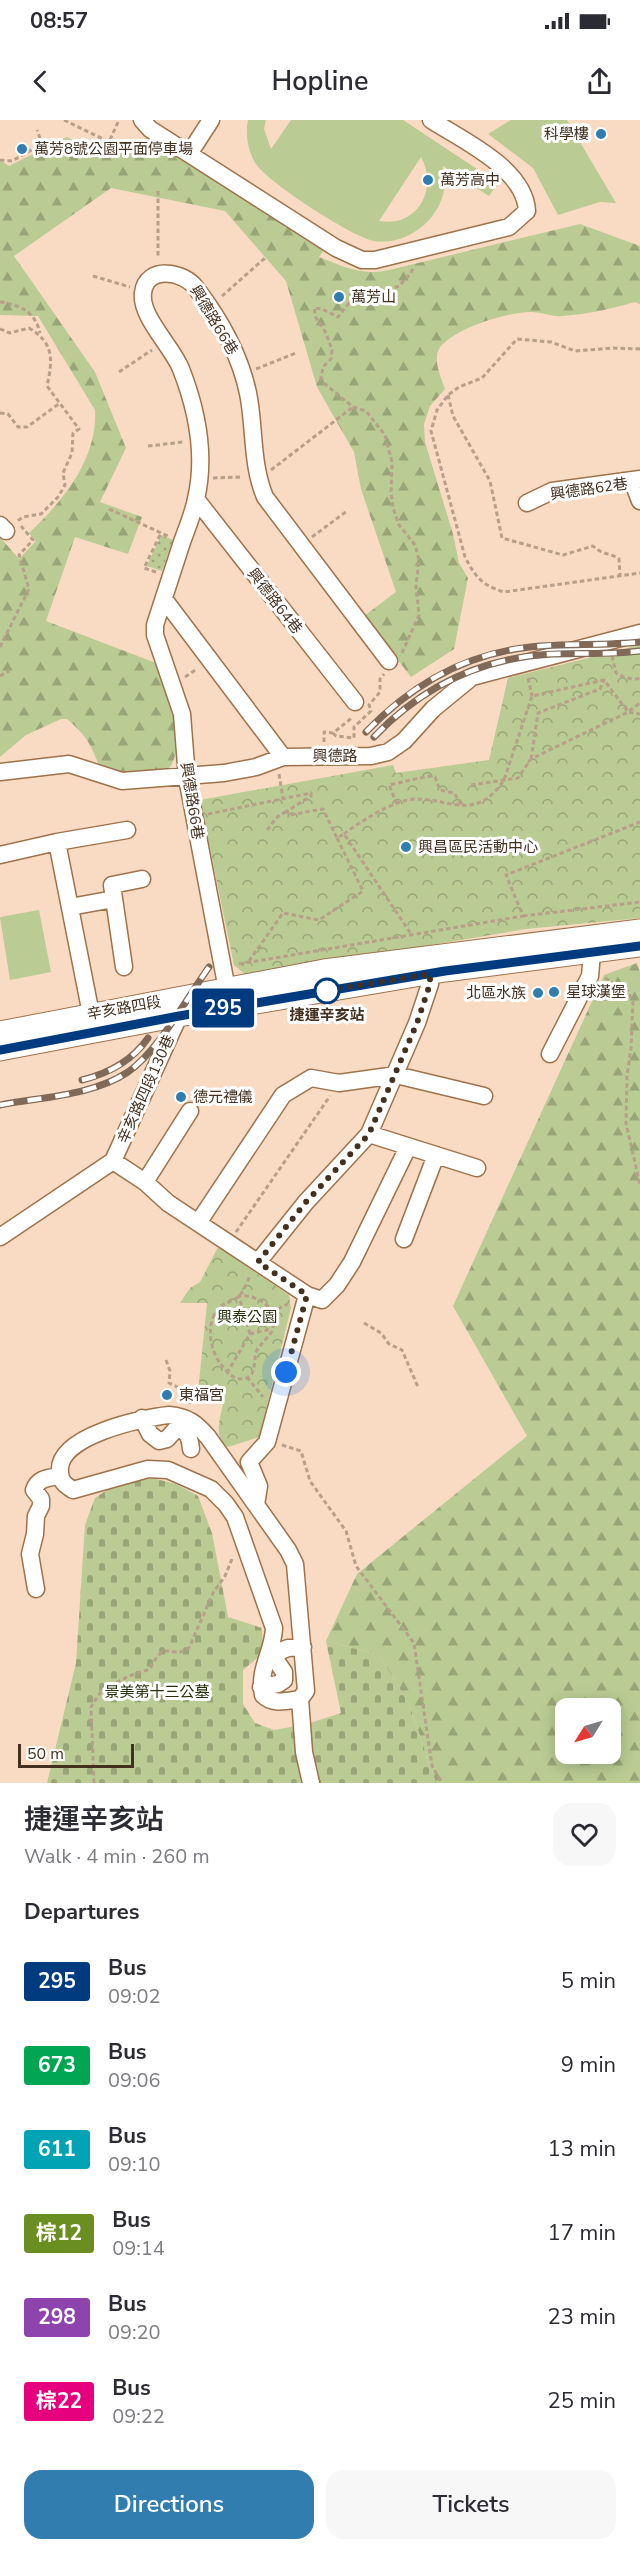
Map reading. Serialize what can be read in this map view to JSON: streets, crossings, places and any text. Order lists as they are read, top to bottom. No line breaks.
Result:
{"streets":{"main road":["辛亥路四段"],"street":["興德路66巷","興德路62巷","興德路64巷","興德路","辛亥路四段130巷"]},"crossings":[["興德路66巷","興德路64巷"],["興德路66巷","興德路"],["興德路66巷","辛亥路四段"],["辛亥路四段","辛亥路四段130巷"]],"parks":["興泰公園","景美第十三公墓"],"places":["科學樓","萬芳8號公園平面停車場","萬芳高中","萬芳山","興昌區民活動中心","捷運辛亥站","星球漢堡","北區水族","德元禮儀","東福宮"],"lines":["bus line 295"],"scale_bar":"50 m","north":"bottom left","page":{"status":"08:57","header":"Hopline","on_map":"295","scale":"50 m","heading":[["捷運辛亥站","Walk · 4 min · 260 m"],"Departures"],"list":[{"mark":"295","name":"Bus","note":"09:02","value":"5 min"},{"mark":"673","name":"Bus","note":"09:06","value":"9 min"},{"mark":"611","name":"Bus","note":"09:10","value":"13 min"},{"mark":"棕12","name":"Bus","note":"09:14","value":"17 min"},{"mark":"298","name":"Bus","note":"09:20","value":"23 min"},{"mark":"棕22","name":"Bus","note":"09:22","value":"25 min"}],"buttons":["Directions","Tickets"]}}
